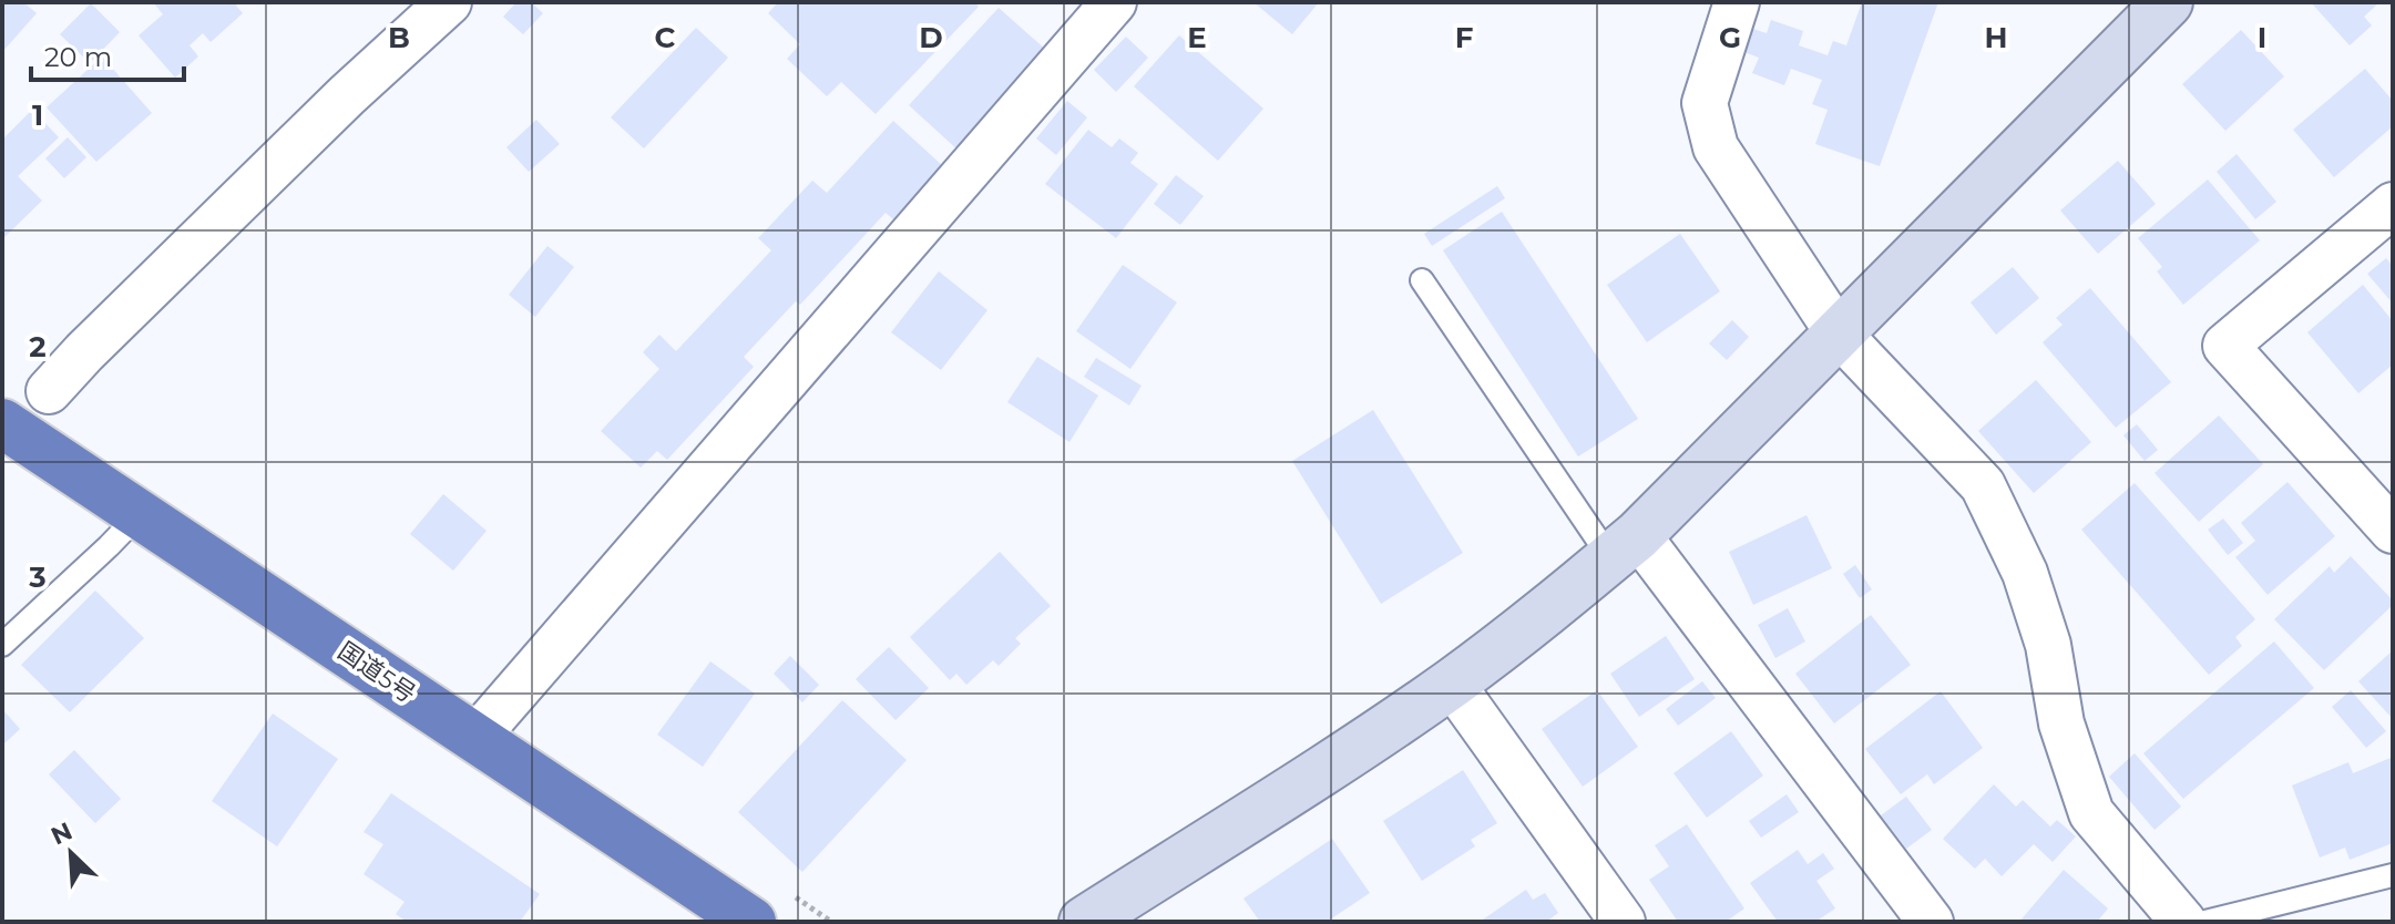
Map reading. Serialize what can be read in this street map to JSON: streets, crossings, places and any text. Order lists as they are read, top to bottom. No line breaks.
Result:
{"streets":{"highway":["国道5号"]},"scale_bar":"20 m","north":"top left","grid":{"columns":["B","C","D","E","F","G","H","I"],"rows":["1","2","3"]}}
